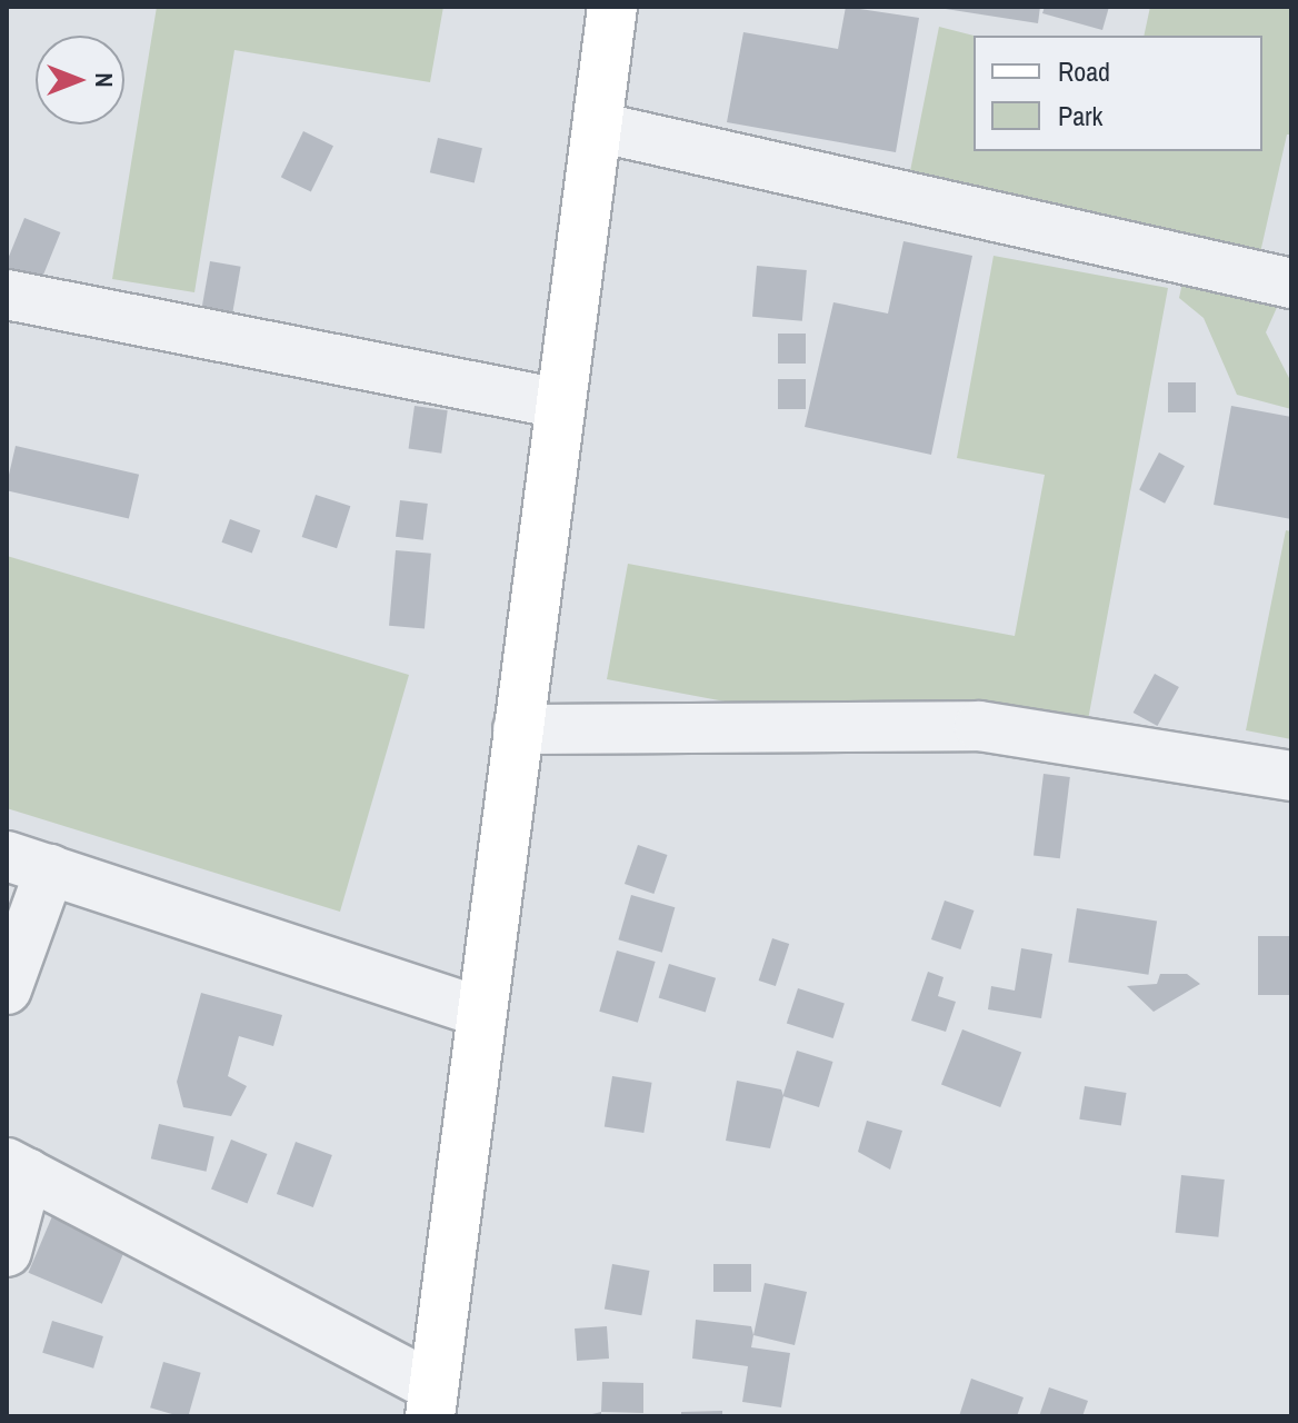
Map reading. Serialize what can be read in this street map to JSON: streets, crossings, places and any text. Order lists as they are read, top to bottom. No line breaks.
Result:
{"legend":["Road","Park"],"north":"right"}
